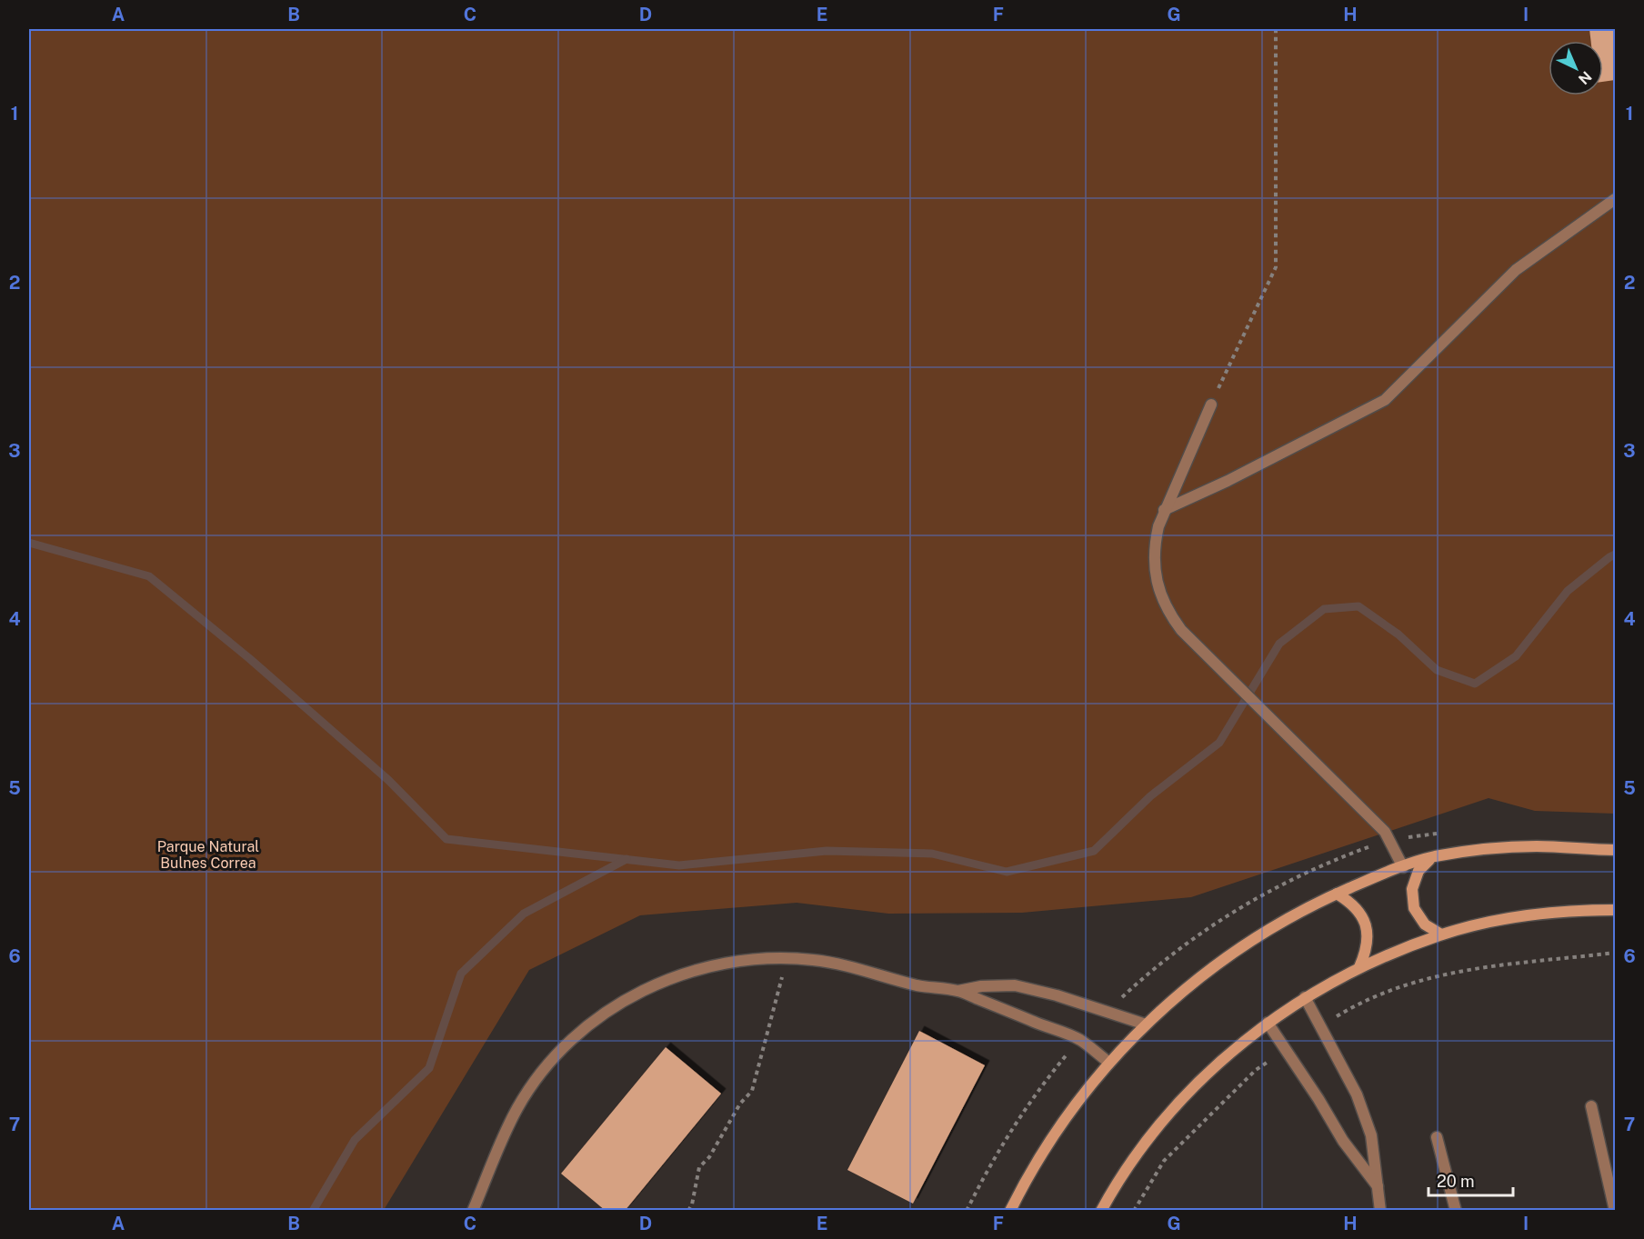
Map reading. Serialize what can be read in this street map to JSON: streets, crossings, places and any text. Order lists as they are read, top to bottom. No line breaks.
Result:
{"parks":["Parque Natural Bulnes Correa"],"scale_bar":"20 m","north":"bottom right","grid":{"columns":["A","B","C","D","E","F","G","H","I"],"rows":["1","2","3","4","5","6","7"]}}
